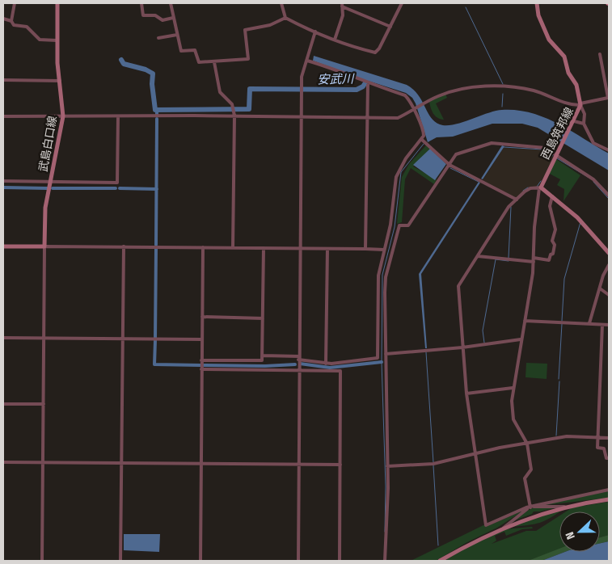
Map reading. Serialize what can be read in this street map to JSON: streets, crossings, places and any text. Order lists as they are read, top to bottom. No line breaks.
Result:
{"streets":{"main road":["西島筑邦線","武島白口線"]},"water":["安武川"],"north":"left"}
